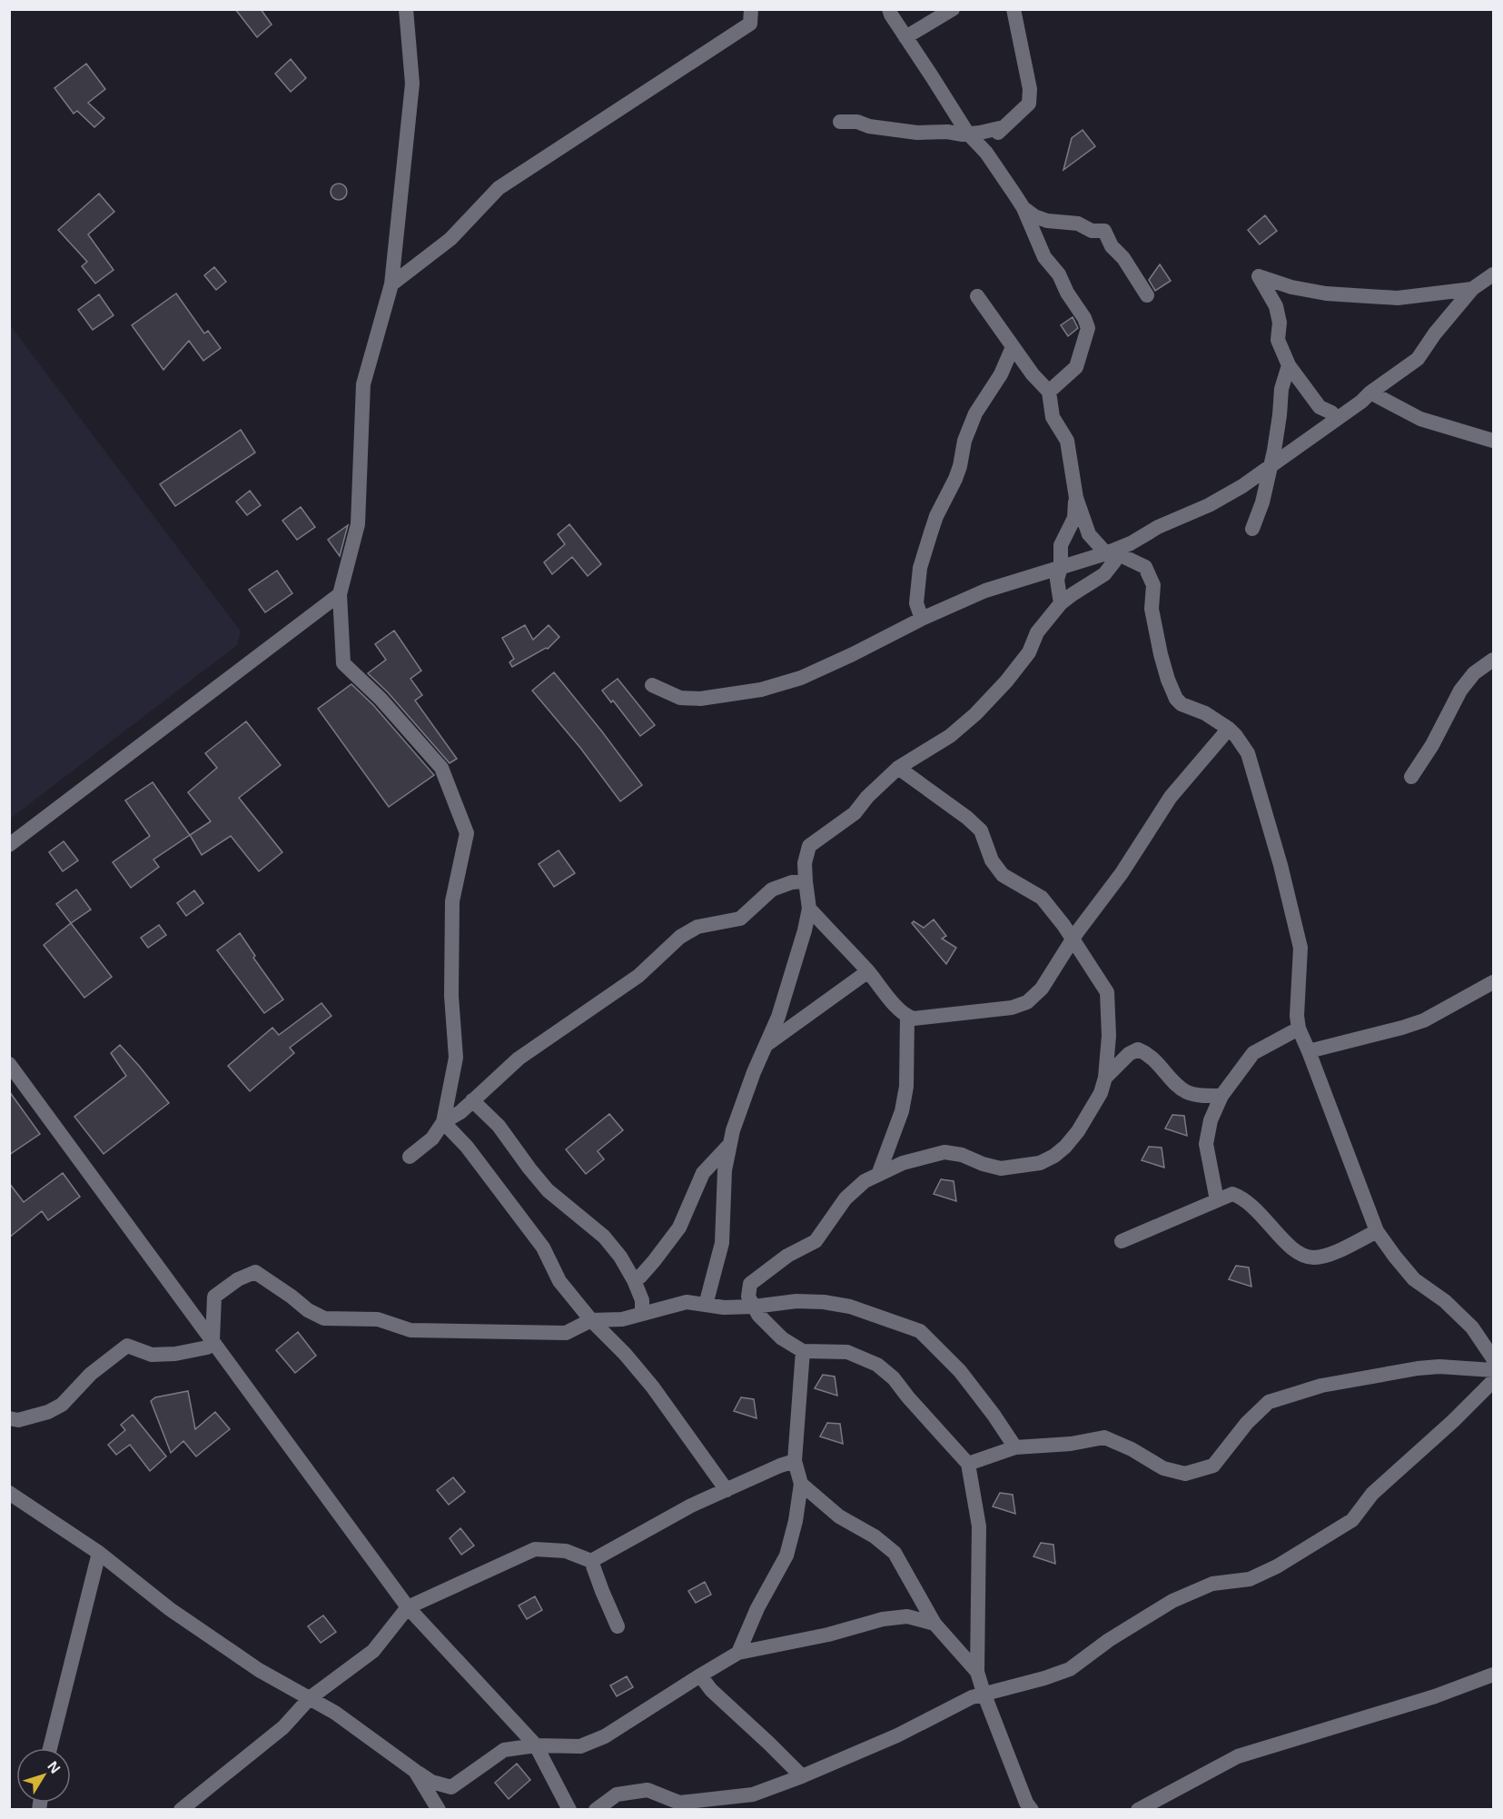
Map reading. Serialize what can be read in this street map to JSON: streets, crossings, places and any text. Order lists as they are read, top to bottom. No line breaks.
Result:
{"north":"top right"}
